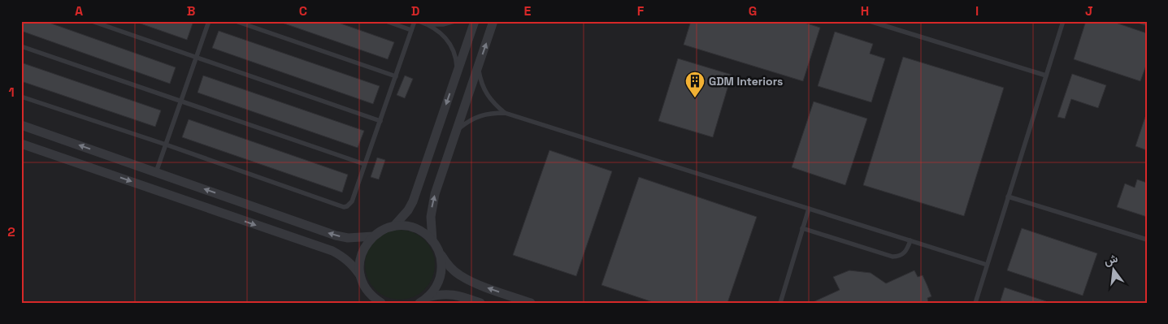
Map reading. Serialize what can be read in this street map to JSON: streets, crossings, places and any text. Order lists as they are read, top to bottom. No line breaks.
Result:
{"places":{"building":["GDM Interiors"]},"north":"top","grid":{"columns":["A","B","C","D","E","F","G","H","I","J"],"rows":["1","2"]}}
